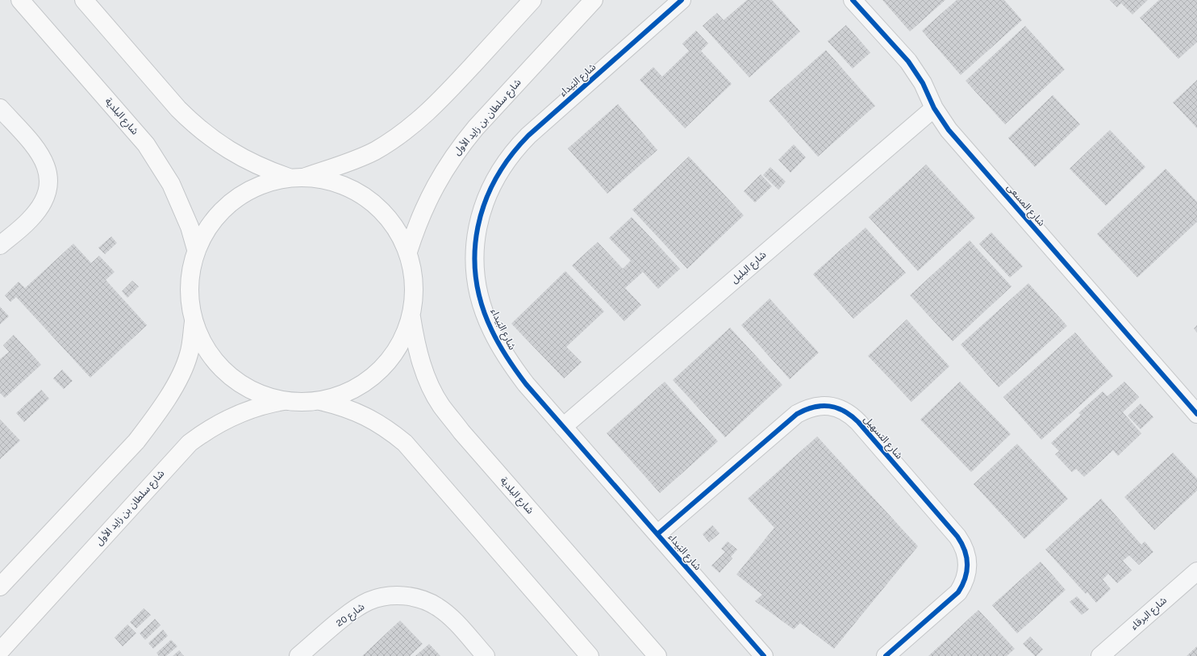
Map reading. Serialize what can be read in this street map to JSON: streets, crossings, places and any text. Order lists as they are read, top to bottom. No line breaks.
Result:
{"streets":{"main road":["شارع البلدية","شارع سلطان بن زايد الأول"],"street":["شارع البَيداء","شارع المسعى","شارع البليل","شارع التسهيل","شارع البرقاء","شارع 20"]},"crossings":[["شارع البَيداء","شارع البليل"],["شارع البَيداء","شارع التسهيل"],["شارع المسعى","شارع البليل"]]}
